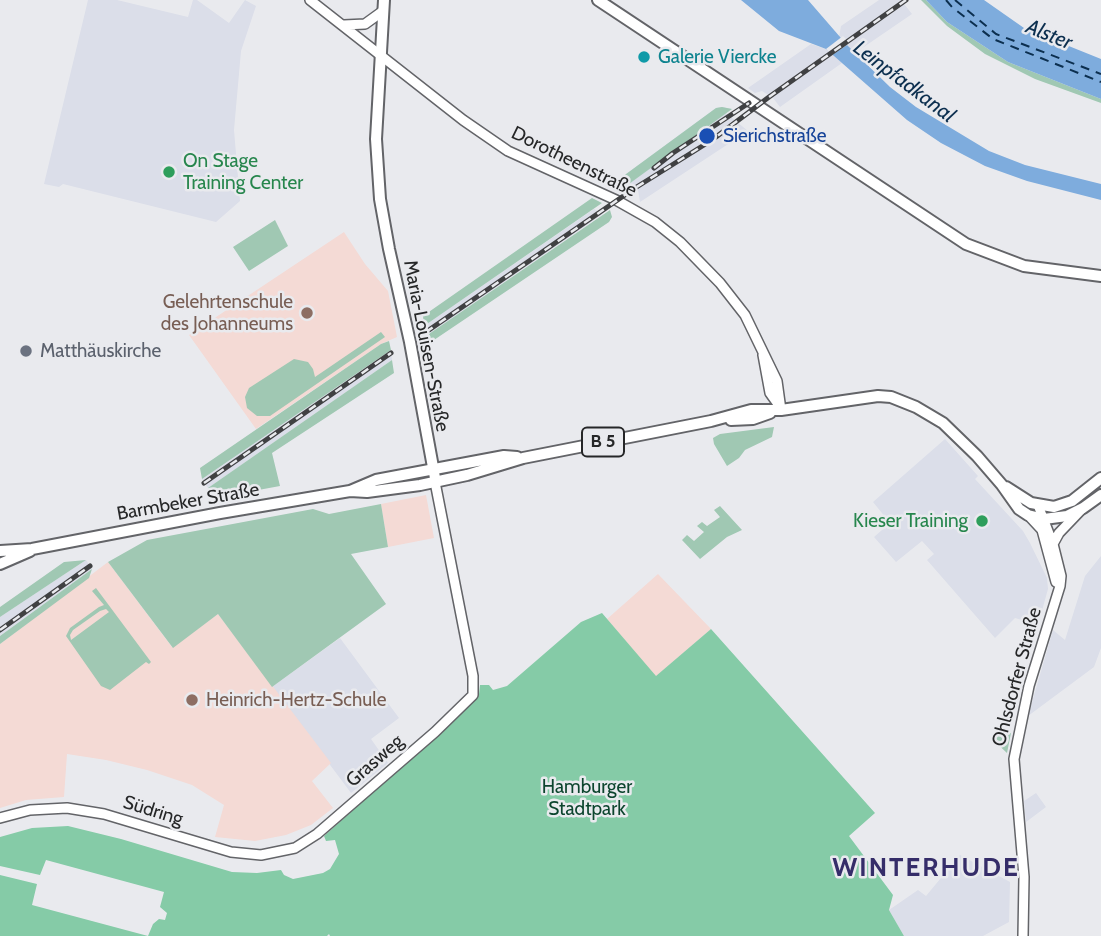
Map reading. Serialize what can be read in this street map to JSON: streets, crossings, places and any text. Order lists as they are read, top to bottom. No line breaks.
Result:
{"streets":{"main road":["Maria-Louisen-Straße","B 5","Barmbeker Straße"],"street":["Dorotheenstraße","Ohlsdorfer Straße","Grasweg","Südring"]},"crossings":[["Dorotheenstraße","Maria-Louisen-Straße"],["Dorotheenstraße","Barmbeker Straße"],["Maria-Louisen-Straße","Barmbeker Straße"],["Maria-Louisen-Straße","Grasweg"],["B 5","Barmbeker Straße"],["Grasweg","Südring"]],"districts":["WINTERHUDE"],"water":["Alster","Leinpfadkanal"],"parks":["Hamburger Stadtpark"],"places":["Galerie Viercke","Sierichstraße","On Stage Training Center","Gelehrtenschule des Johanneums","Matthäuskirche","Kieser Training","Heinrich-Hertz-Schule"]}
